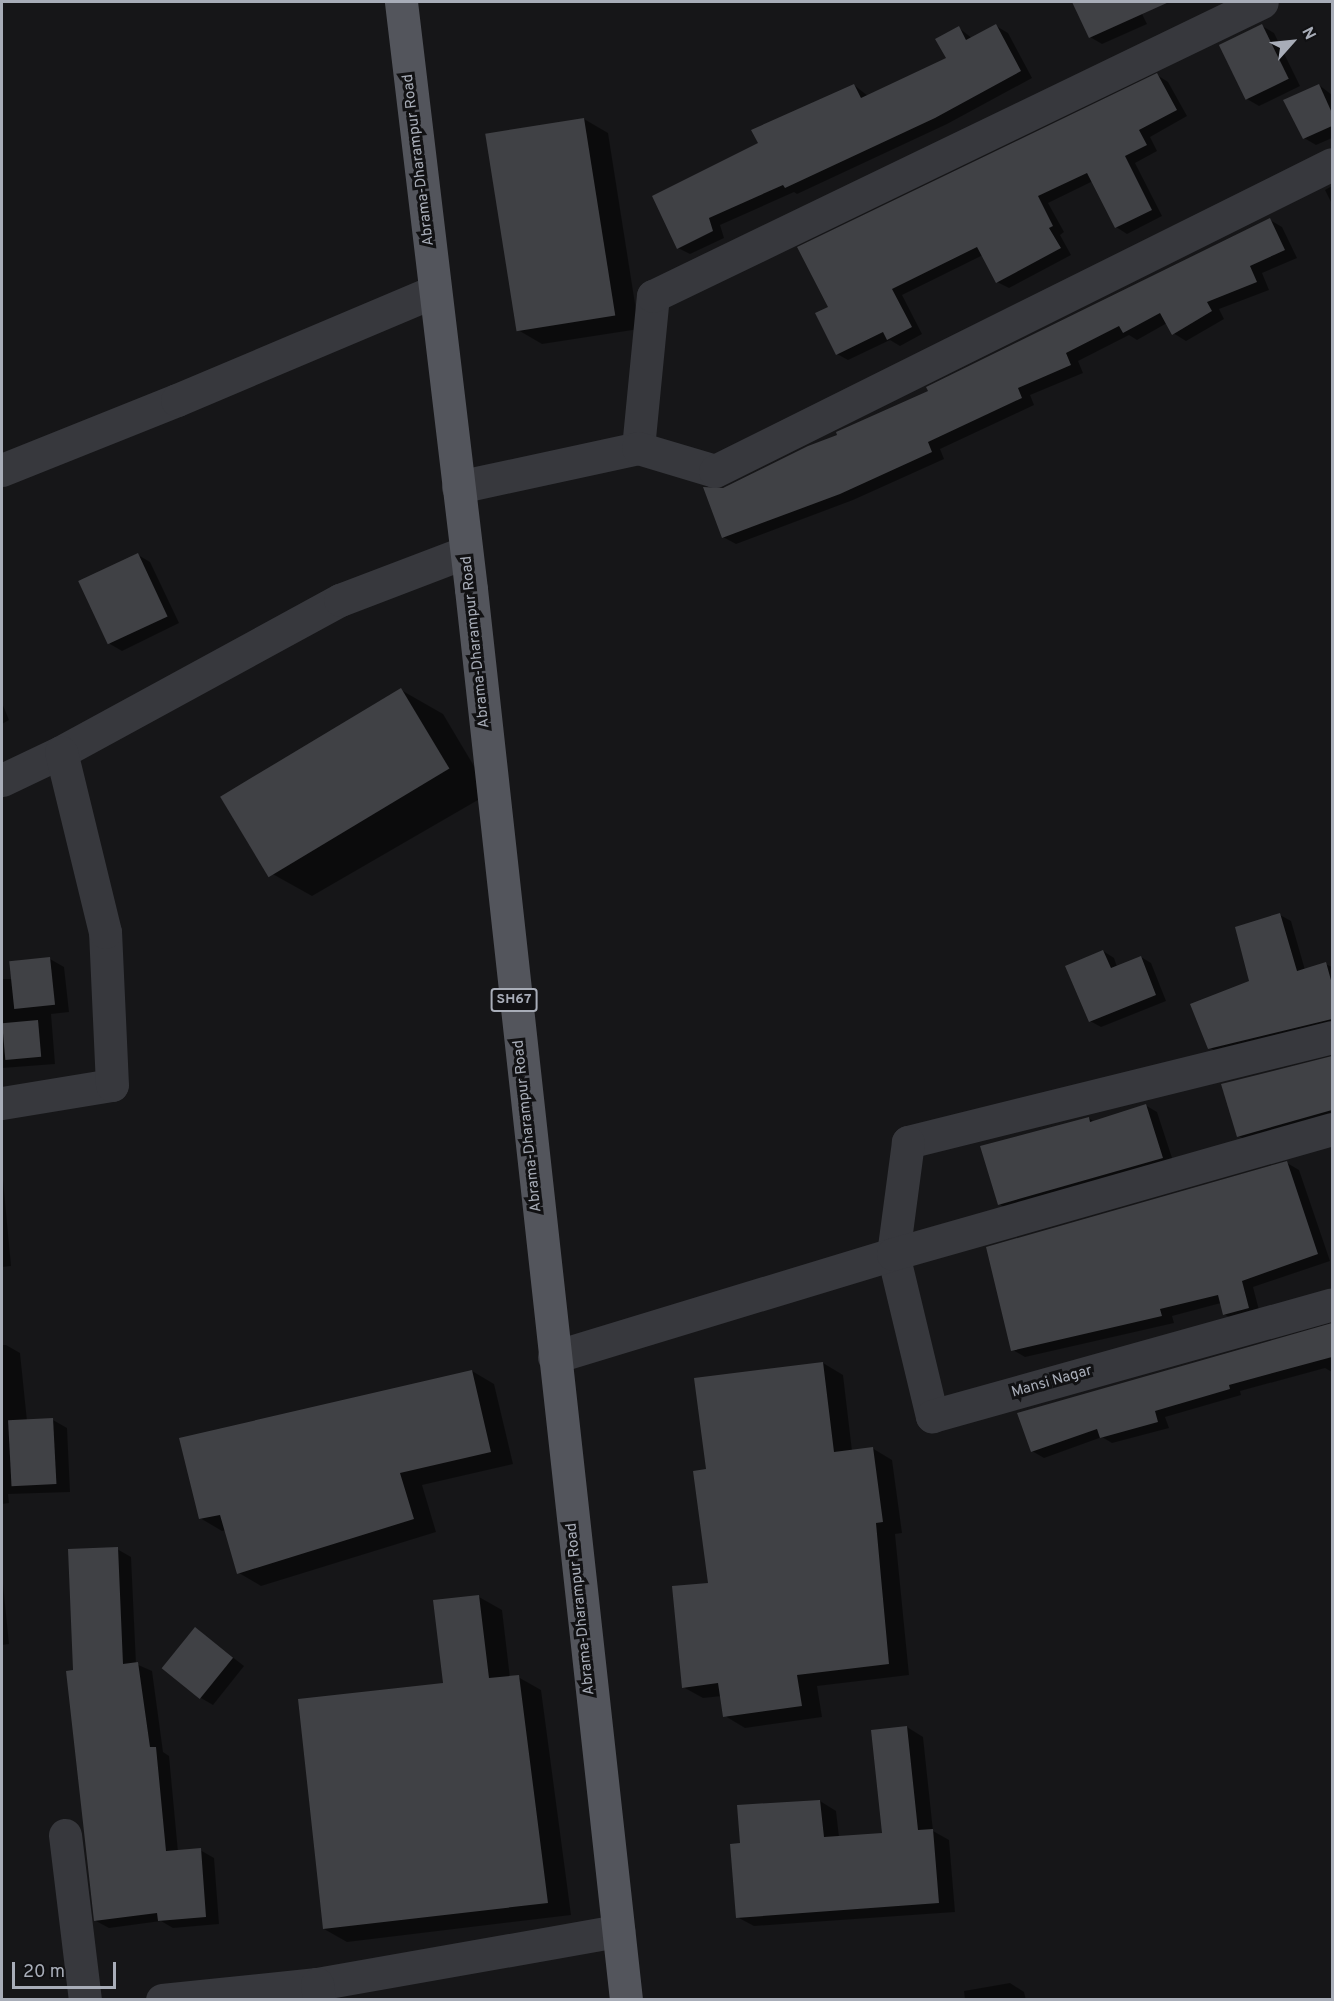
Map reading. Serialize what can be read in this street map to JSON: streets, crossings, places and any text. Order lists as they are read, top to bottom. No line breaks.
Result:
{"streets":{"main road":["Abrama-Dharampur Road","SH67"],"street":["Mansi Nagar"]},"scale_bar":"20 m","north":"top right"}
